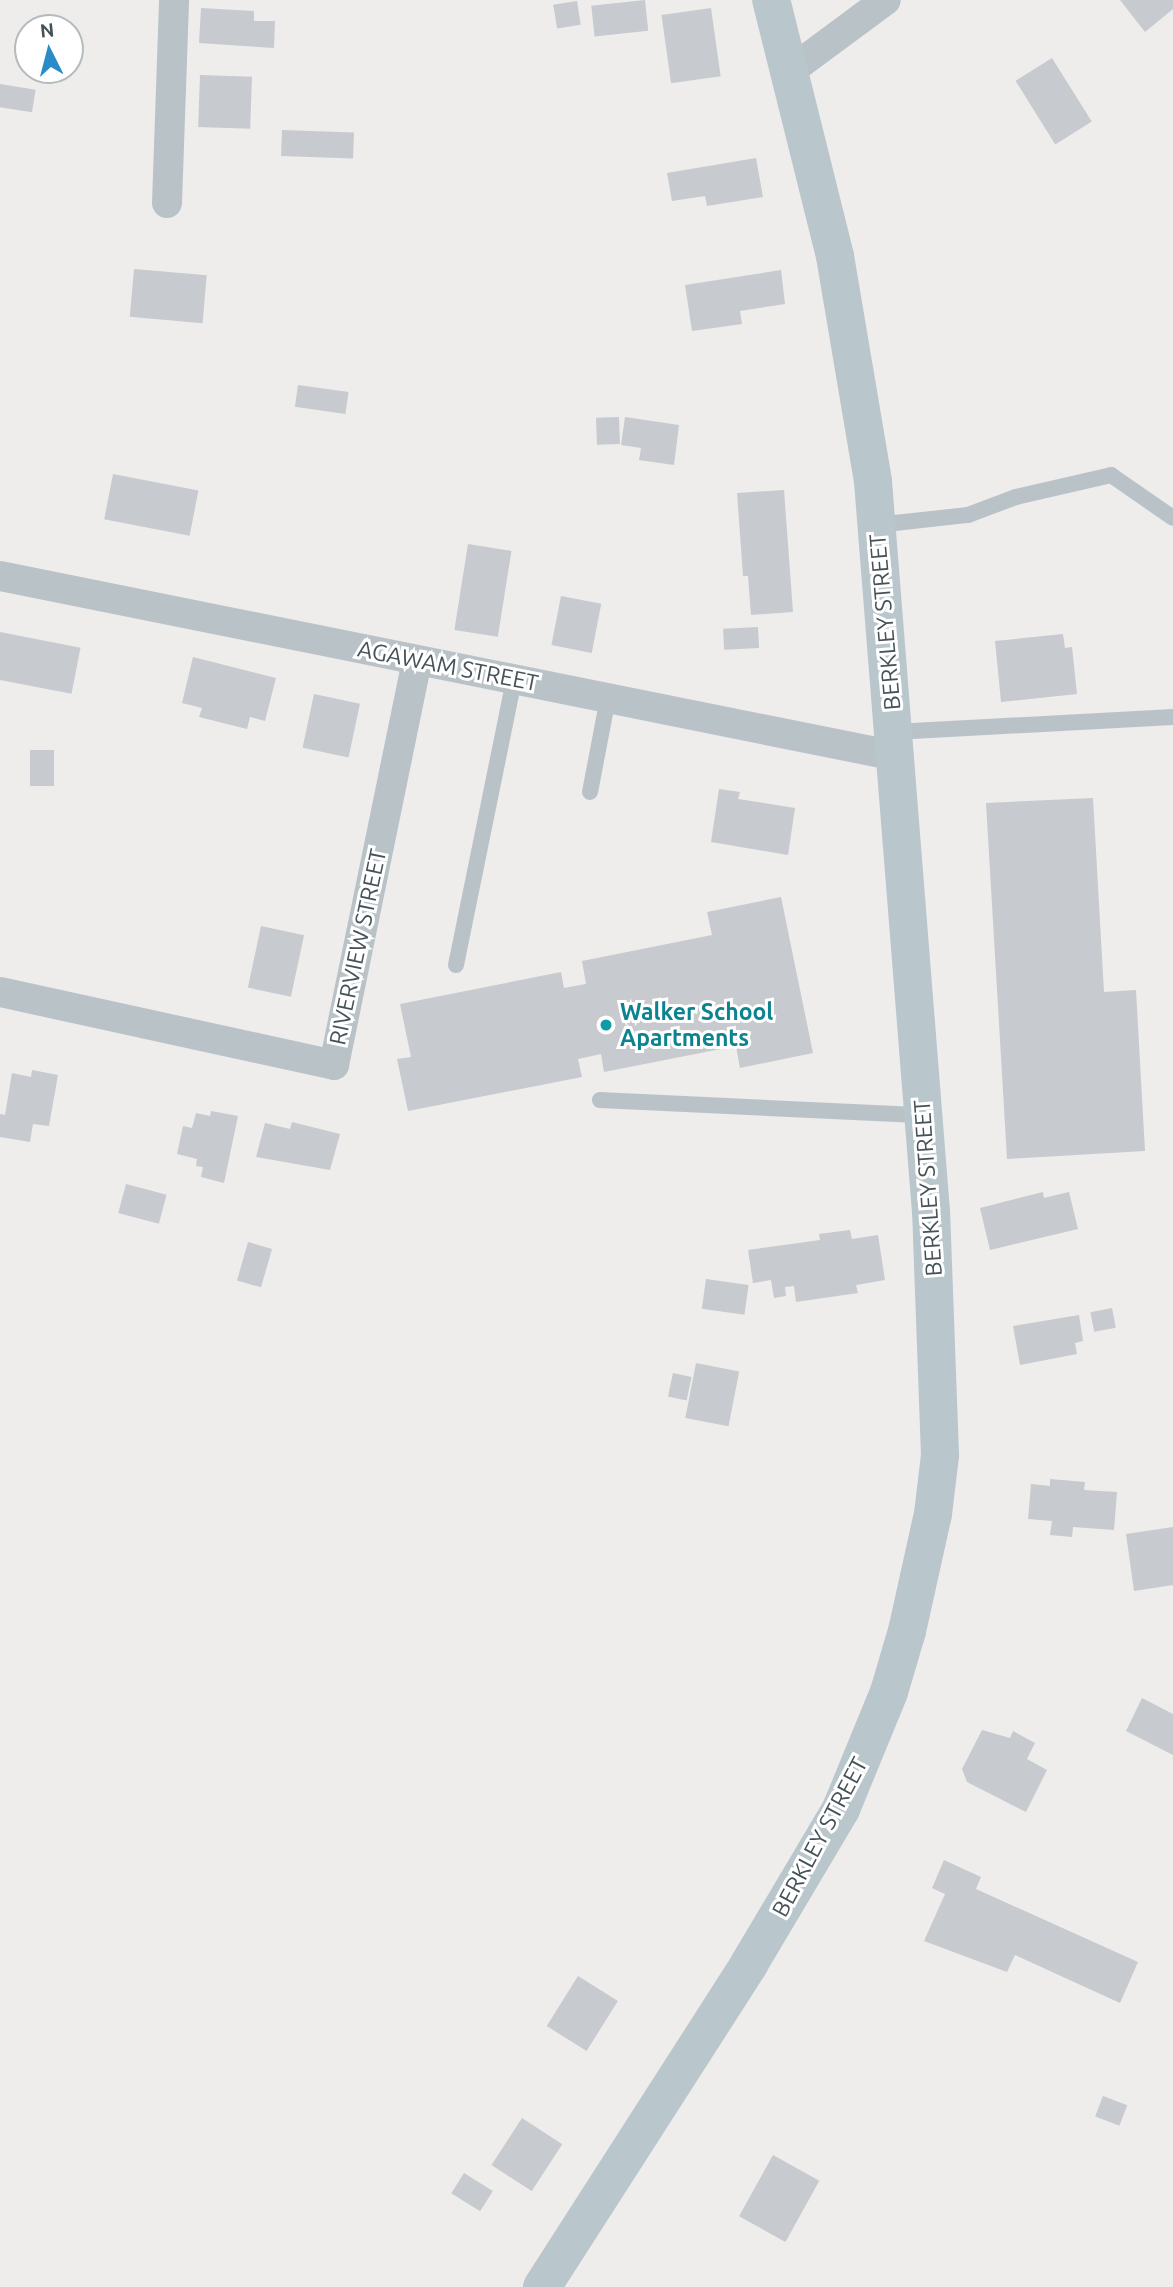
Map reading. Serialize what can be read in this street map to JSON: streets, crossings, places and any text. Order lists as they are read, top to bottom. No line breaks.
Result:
{"streets":{"main road":["BERKLEY STREET"],"street":["AGAWAM STREET","RIVERVIEW STREET"]},"crossings":[["BERKLEY STREET","AGAWAM STREET"],["AGAWAM STREET","RIVERVIEW STREET"]],"places":["Walker School Apartments"],"north":"top"}
